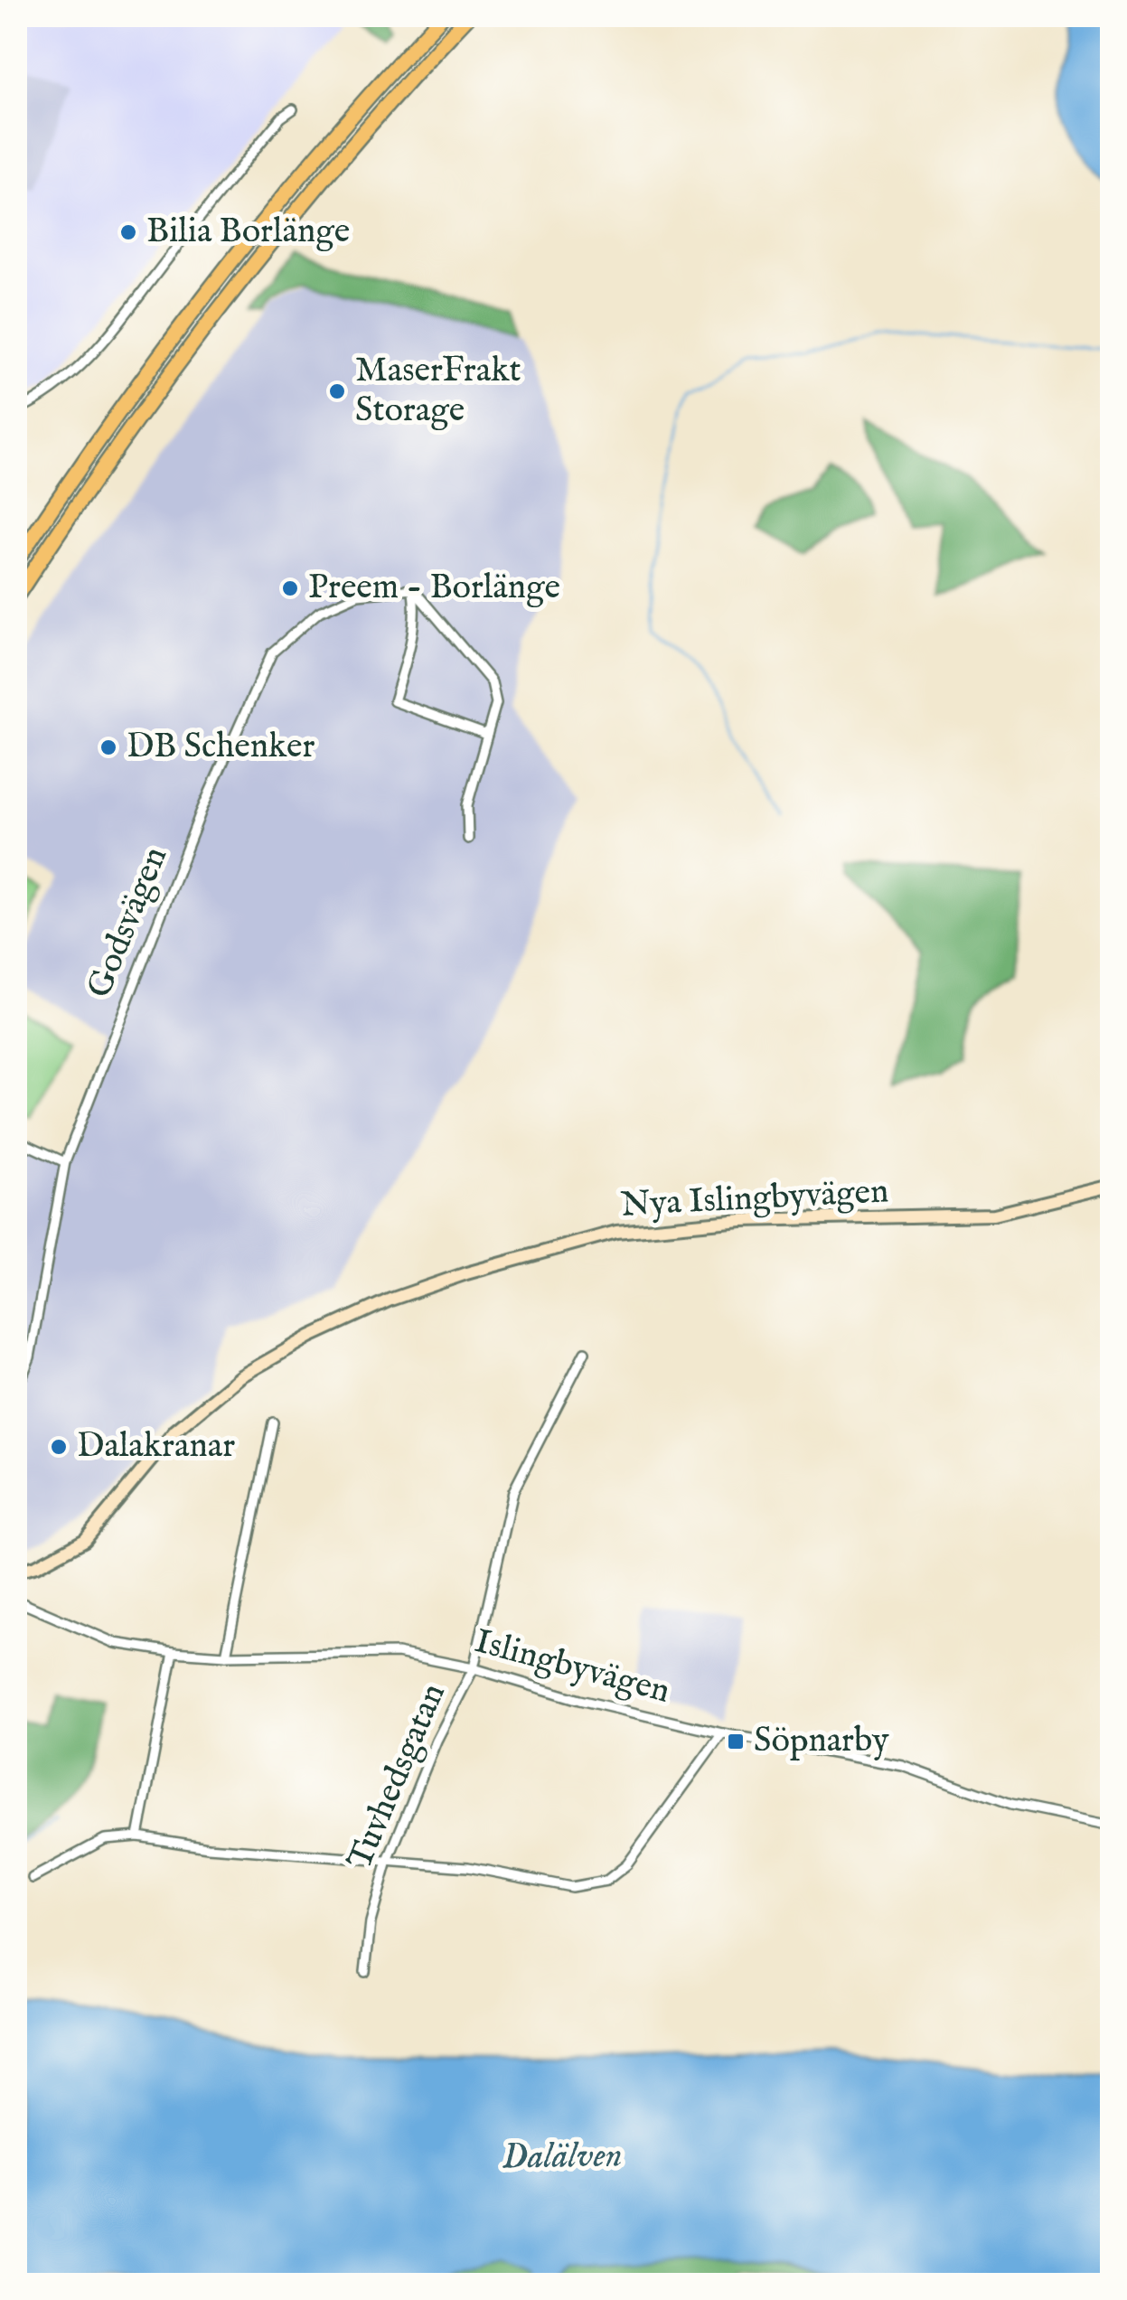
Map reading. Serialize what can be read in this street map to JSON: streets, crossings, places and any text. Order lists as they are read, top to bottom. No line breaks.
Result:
{"streets":{"street":["Godsvägen","Nya Islingbyvägen","Islingbyvägen","Tuvhedsgatan"]},"crossings":[["Islingbyvägen","Tuvhedsgatan"]],"water":["Dalälven"],"places":{"other":["Bilia Borlänge","MaserFrakt Storage","Preem - Borlänge","DB Schenker","Dalakranar"],"transit":["Söpnarby"]}}
